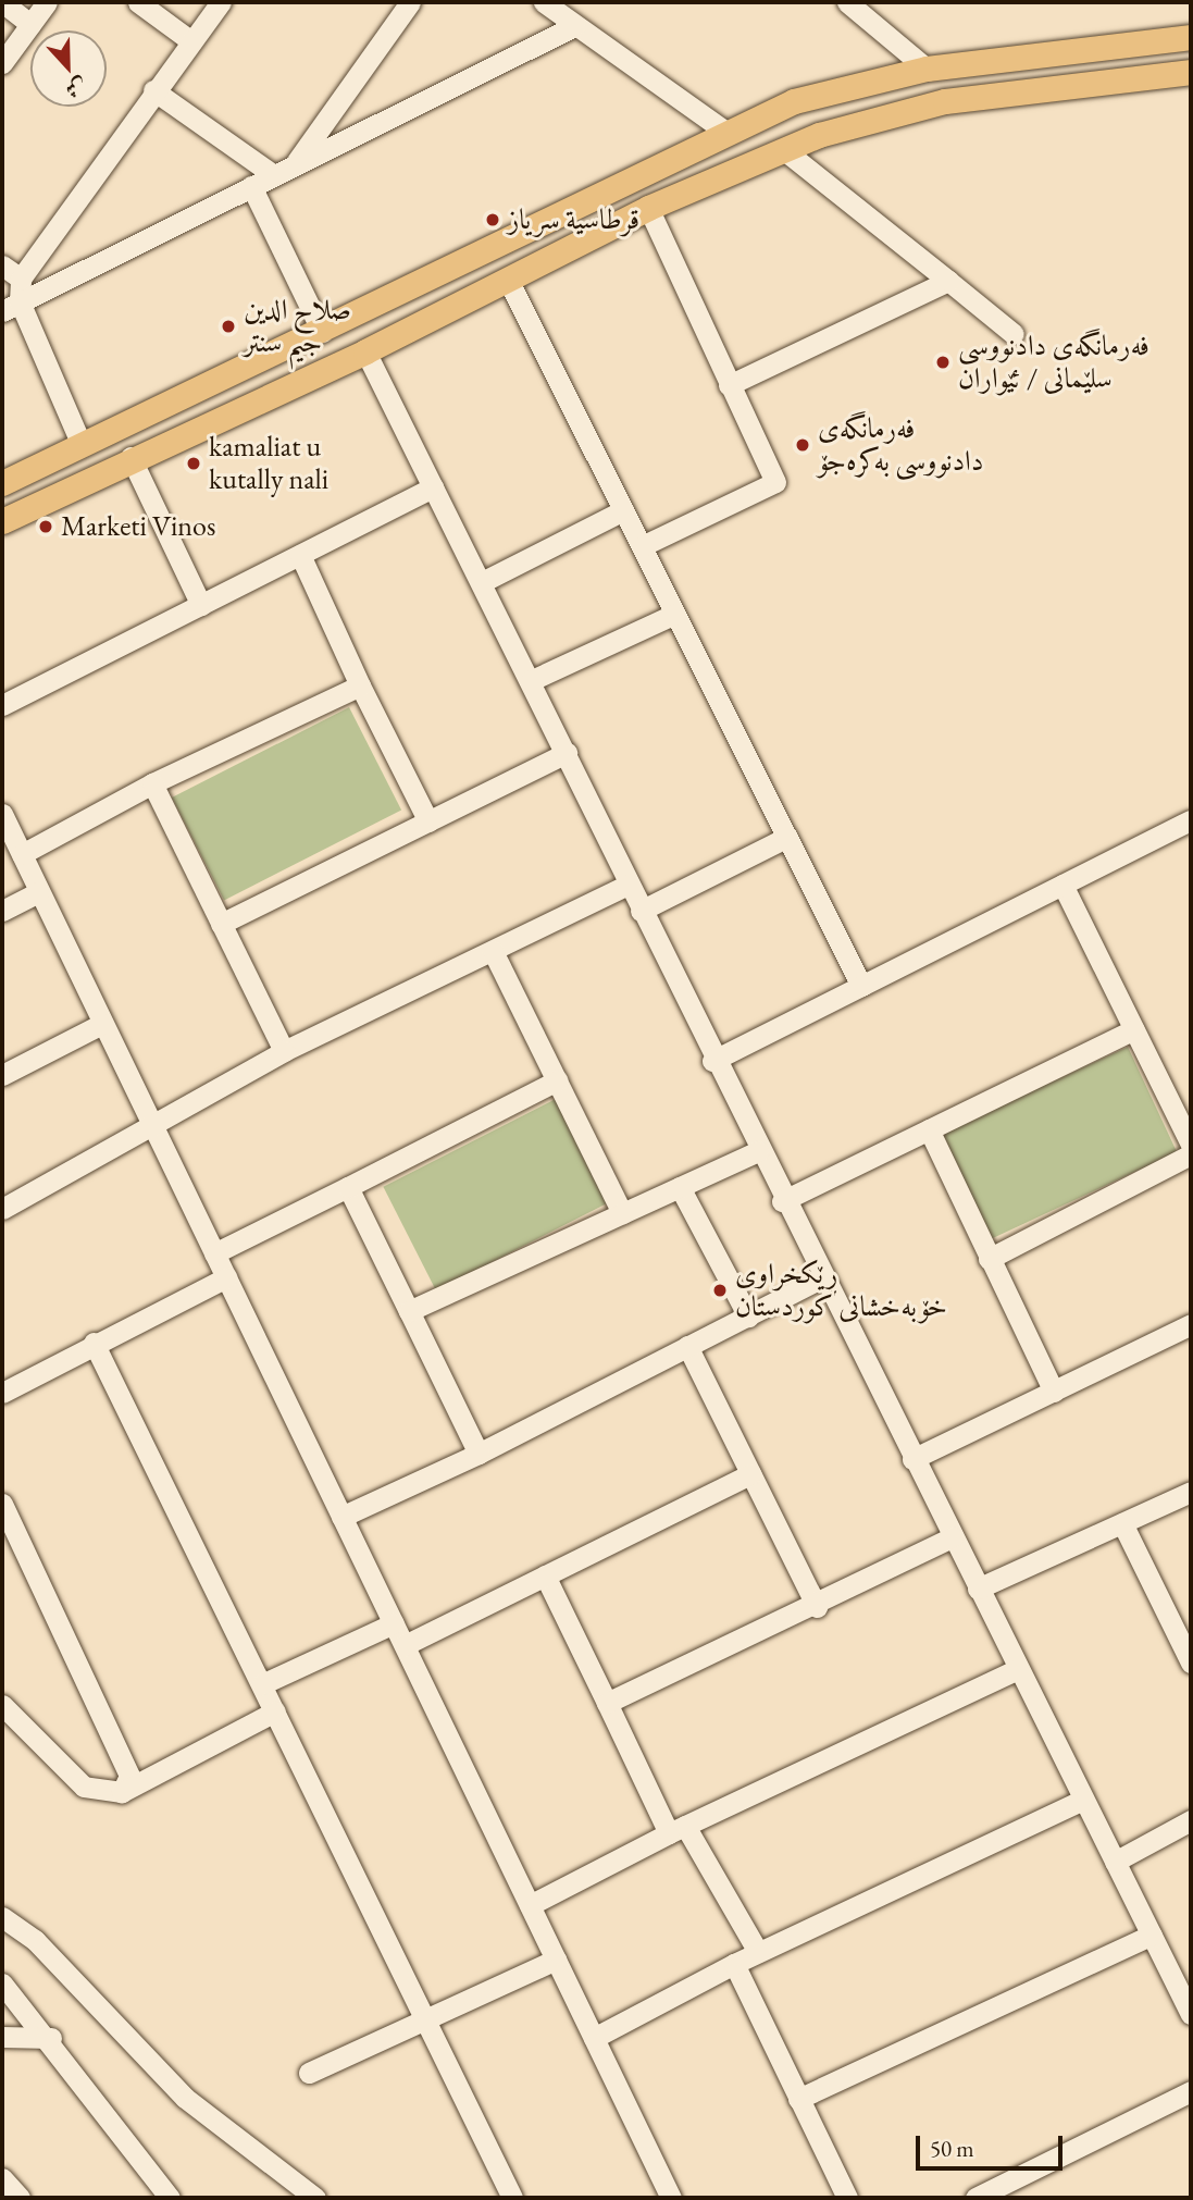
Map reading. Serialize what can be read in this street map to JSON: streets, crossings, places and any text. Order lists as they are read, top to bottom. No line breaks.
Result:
{"places":["قرطاسية سرياز","صلاح الدين جيم سنتر","فەرمانگەی دادنووسی سلێمانی / ئێواران","فەرمانگەی دادنووسی بەکرەجۆ","kamaliat u kutally nali","Marketi Vinos","ڕێکخراوی خۆبەخشانی کوردستان"],"scale_bar":"50 m","north":"bottom"}
